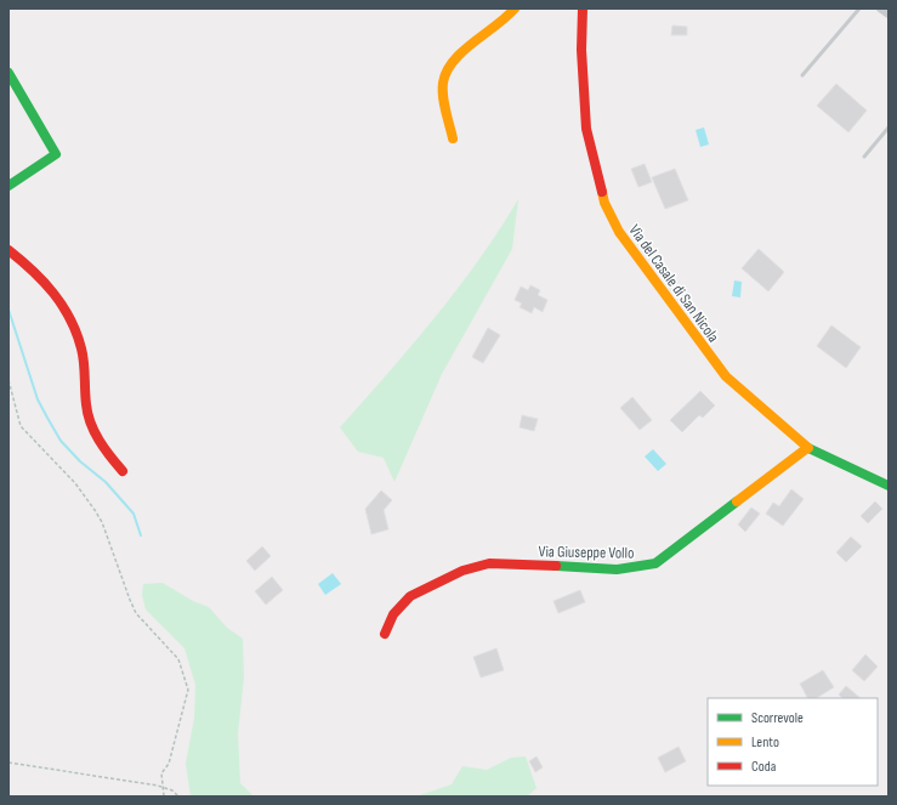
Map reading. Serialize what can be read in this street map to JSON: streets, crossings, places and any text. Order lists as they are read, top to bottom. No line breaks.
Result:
{"streets":{"street":["Via del Casale di San Nicola","Via Giuseppe Vollo"]},"crossings":[["Via del Casale di San Nicola","Via Giuseppe Vollo"]],"legend":["Scorrevole","Lento","Coda"]}
